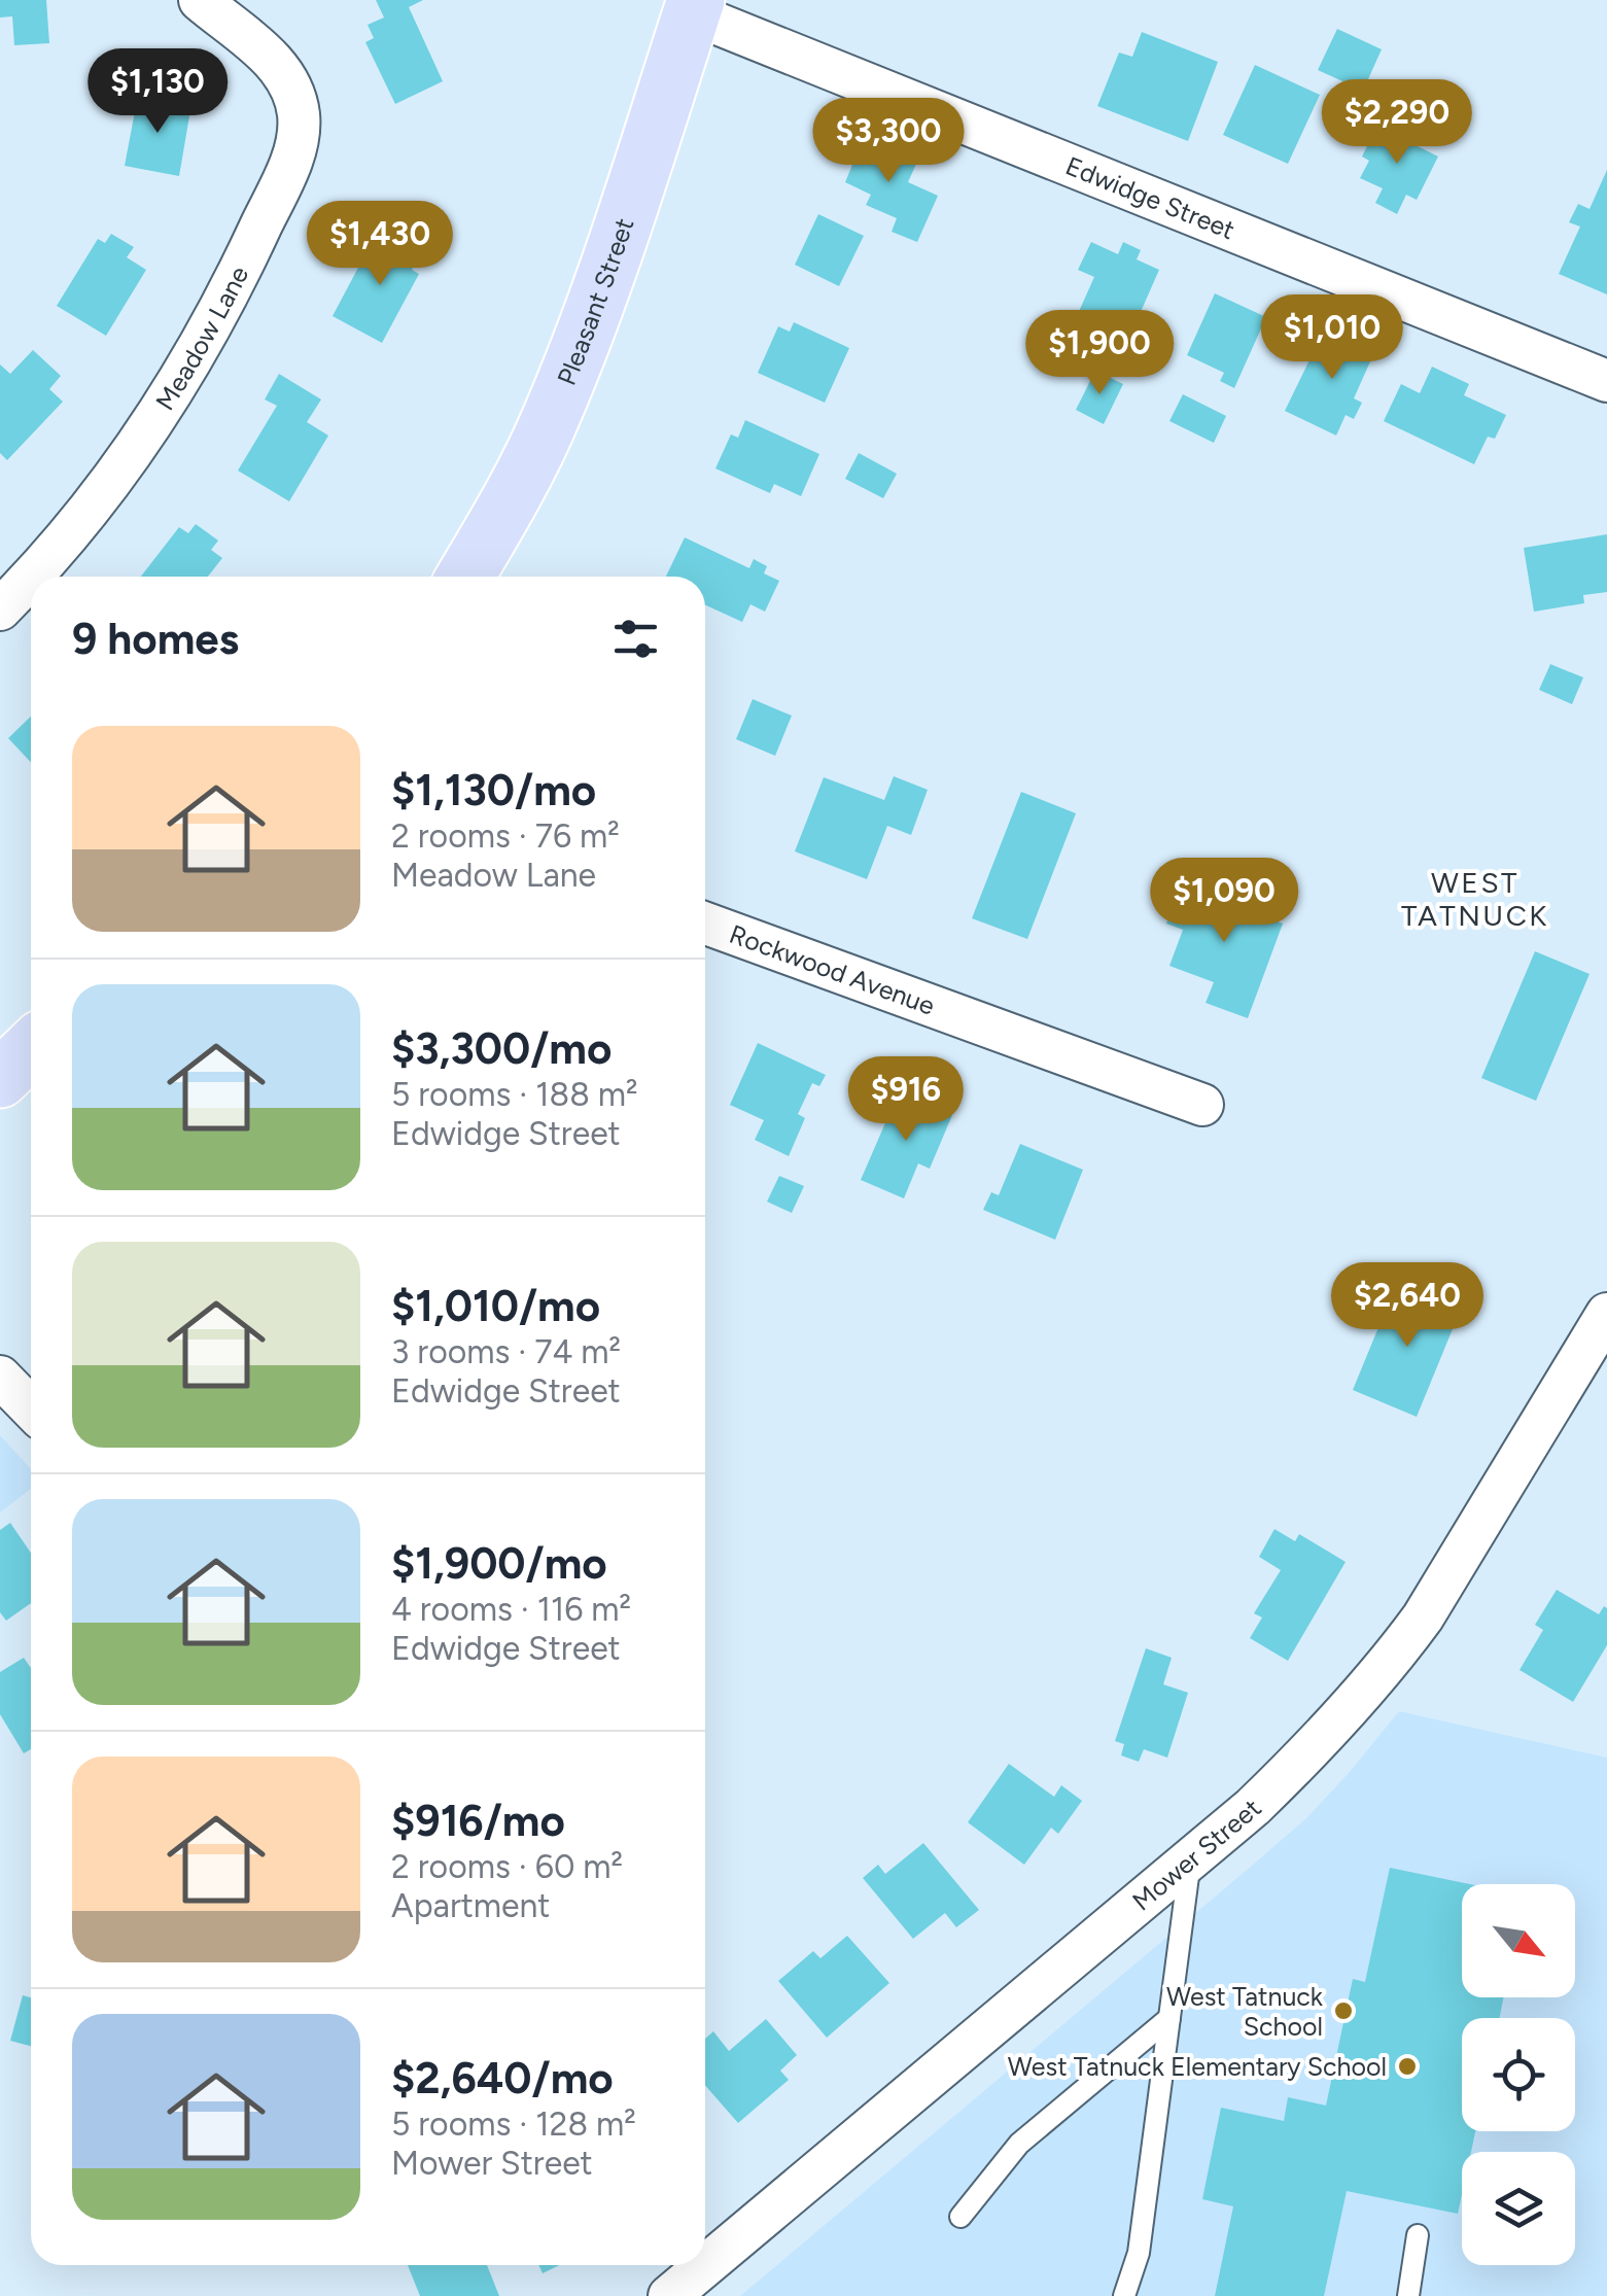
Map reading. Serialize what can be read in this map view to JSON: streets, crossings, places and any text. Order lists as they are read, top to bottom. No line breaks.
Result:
{"streets":{"main road":["Pleasant Street"],"street":["Edwidge Street","Meadow Lane","Rockwood Avenue","Mower Street"]},"crossings":[["Edwidge Street","Pleasant Street"]],"districts":["WEST TATNUCK"],"places":["West Tatnuck School","West Tatnuck Elementary School"],"north":"bottom right","page":{"price":["$1,130","$2,290","$3,300","$1,430","$1,010","$1,900","$1,090","$916","$2,640"],"heading":"9 homes","list":[{"name":"$1,130/mo","note":"2 rooms · 76 m² · Meadow Lane"},{"name":"$3,300/mo","note":"5 rooms · 188 m² · Edwidge Street"},{"name":"$1,010/mo","note":"3 rooms · 74 m² · Edwidge Street"},{"name":"$1,900/mo","note":"4 rooms · 116 m² · Edwidge Street"},{"name":"$916/mo","note":"2 rooms · 60 m² · Apartment"},{"name":"$2,640/mo","note":"5 rooms · 128 m² · Mower Street"}]}}
